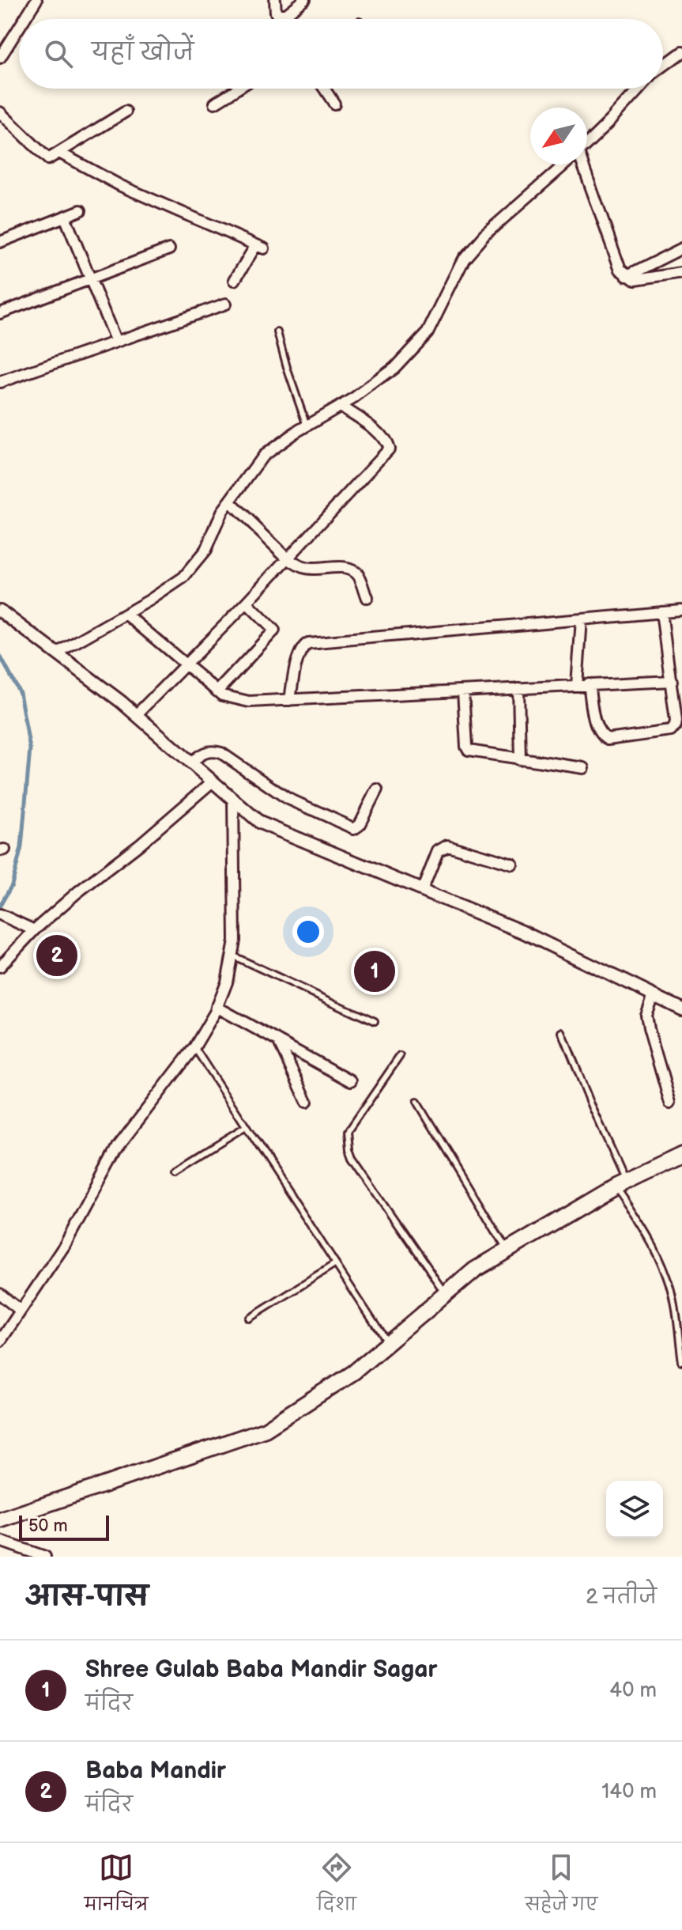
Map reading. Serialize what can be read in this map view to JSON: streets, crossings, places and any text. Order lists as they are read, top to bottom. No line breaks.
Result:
{"scale_bar":"50 m","north":"bottom left","page":{"search":"यहाँ खोजें","pins":["2","1"],"scale":"50 m","heading":["आस-पास","2 नतीजे"],"list":[{"mark":"1","name":"Shree Gulab Baba Mandir Sagar","note":"मंदिर","value":"40 m"},{"mark":"2","name":"Baba Mandir","note":"मंदिर","value":"140 m"}],"nav":["मानचित्र","दिशा","सहेजे गए"]}}
